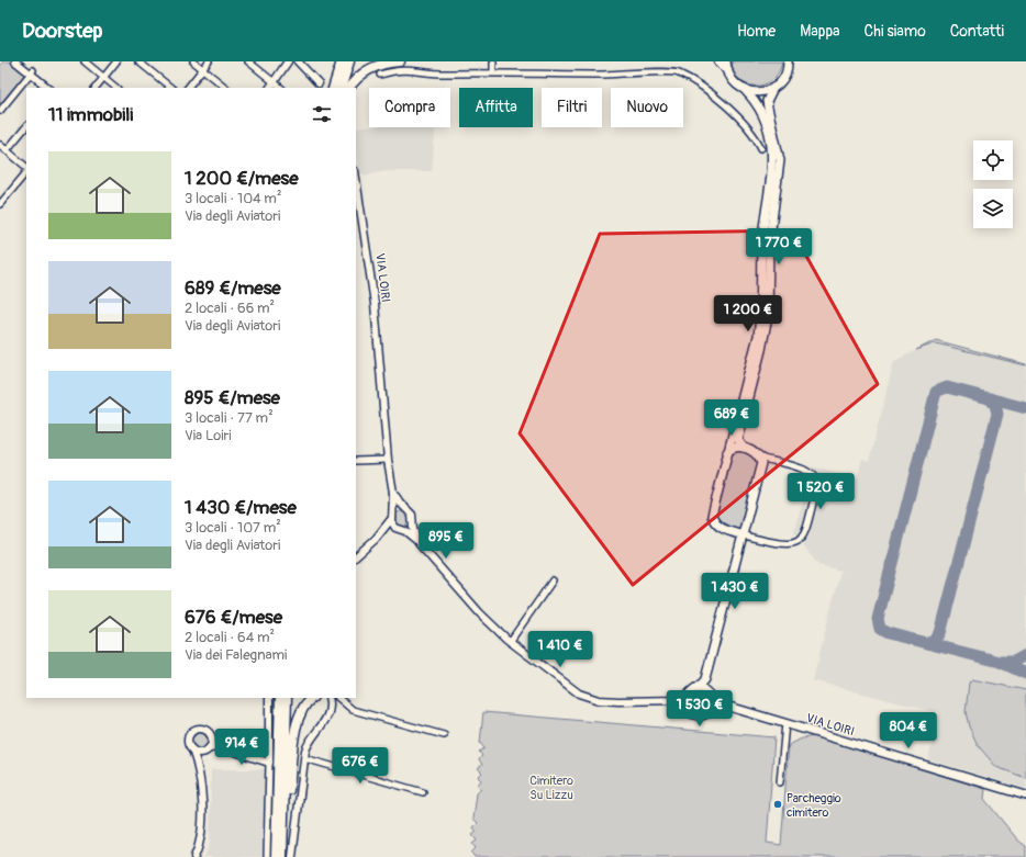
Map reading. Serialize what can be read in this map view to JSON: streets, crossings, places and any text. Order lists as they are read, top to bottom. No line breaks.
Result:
{"streets":{"main road":["VIA LOIRI"]},"parks":["Cimitero Su Lizzu"],"places":["Parcheggio cimitero"],"page":{"header":"Doorstep","nav":["Home","Mappa","Chi siamo","Contatti"],"chip":["Compra","Affitta","Filtri","Nuovo"],"heading":"11 immobili","list":[{"name":"1 200 €/mese","note":"3 locali · 104 m² · Via degli Aviatori"},{"name":"689 €/mese","note":"2 locali · 66 m² · Via degli Aviatori"},{"name":"895 €/mese","note":"3 locali · 77 m² · Via Loiri"},{"name":"1 430 €/mese","note":"3 locali · 107 m² · Via degli Aviatori"},{"name":"676 €/mese","note":"2 locali · 64 m² · Via dei Falegnami"}],"price":["1 770 €","1 200 €","689 €","1 520 €","895 €","1 430 €","1 410 €","1 530 €","804 €","914 €","676 €"]}}
